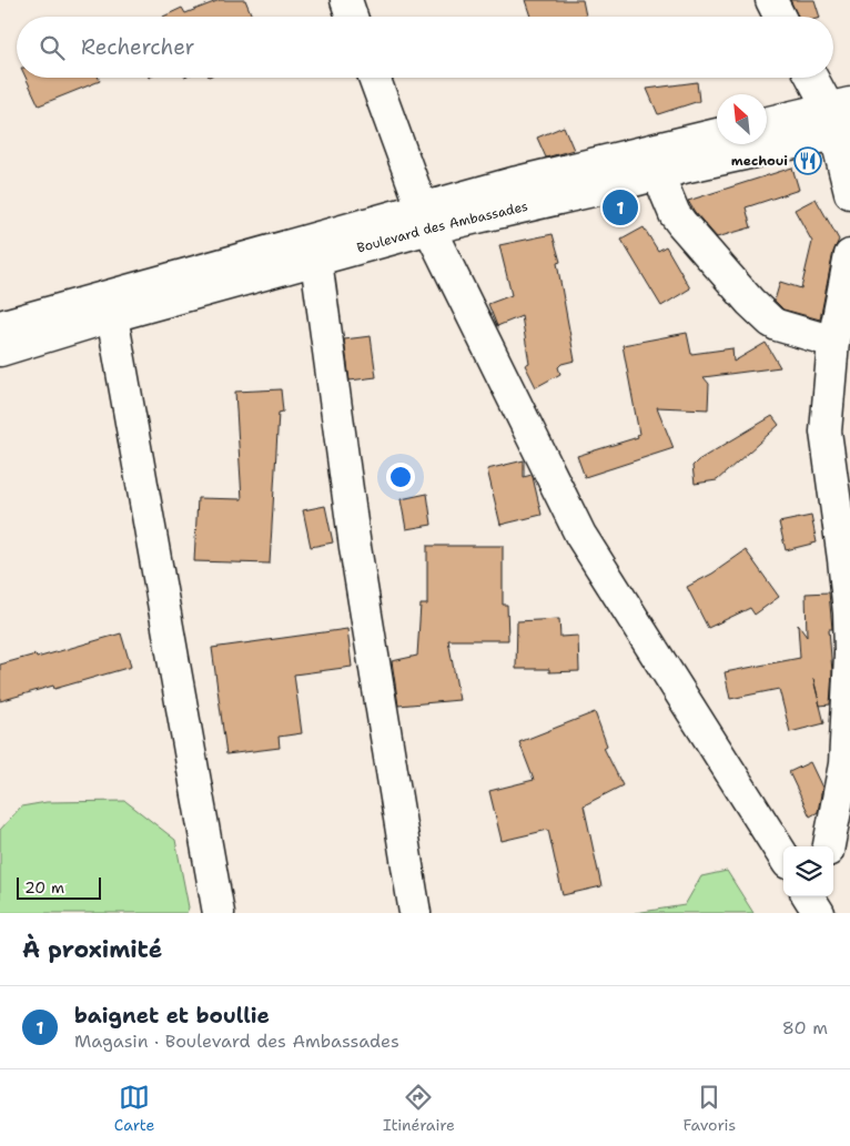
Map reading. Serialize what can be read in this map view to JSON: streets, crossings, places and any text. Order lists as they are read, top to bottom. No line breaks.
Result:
{"streets":{"street":["Boulevard des Ambassades"]},"places":{"restaurant":["mechoui"]},"scale_bar":"20 m","north":"top left","page":{"search":"Rechercher","pins":"1","scale":"20 m","heading":"À proximité","list":[{"mark":"1","name":"baignet et boullie","note":"Magasin · Boulevard des Ambassades","value":"80 m"}],"nav":["Carte","Itinéraire","Favoris"]}}
